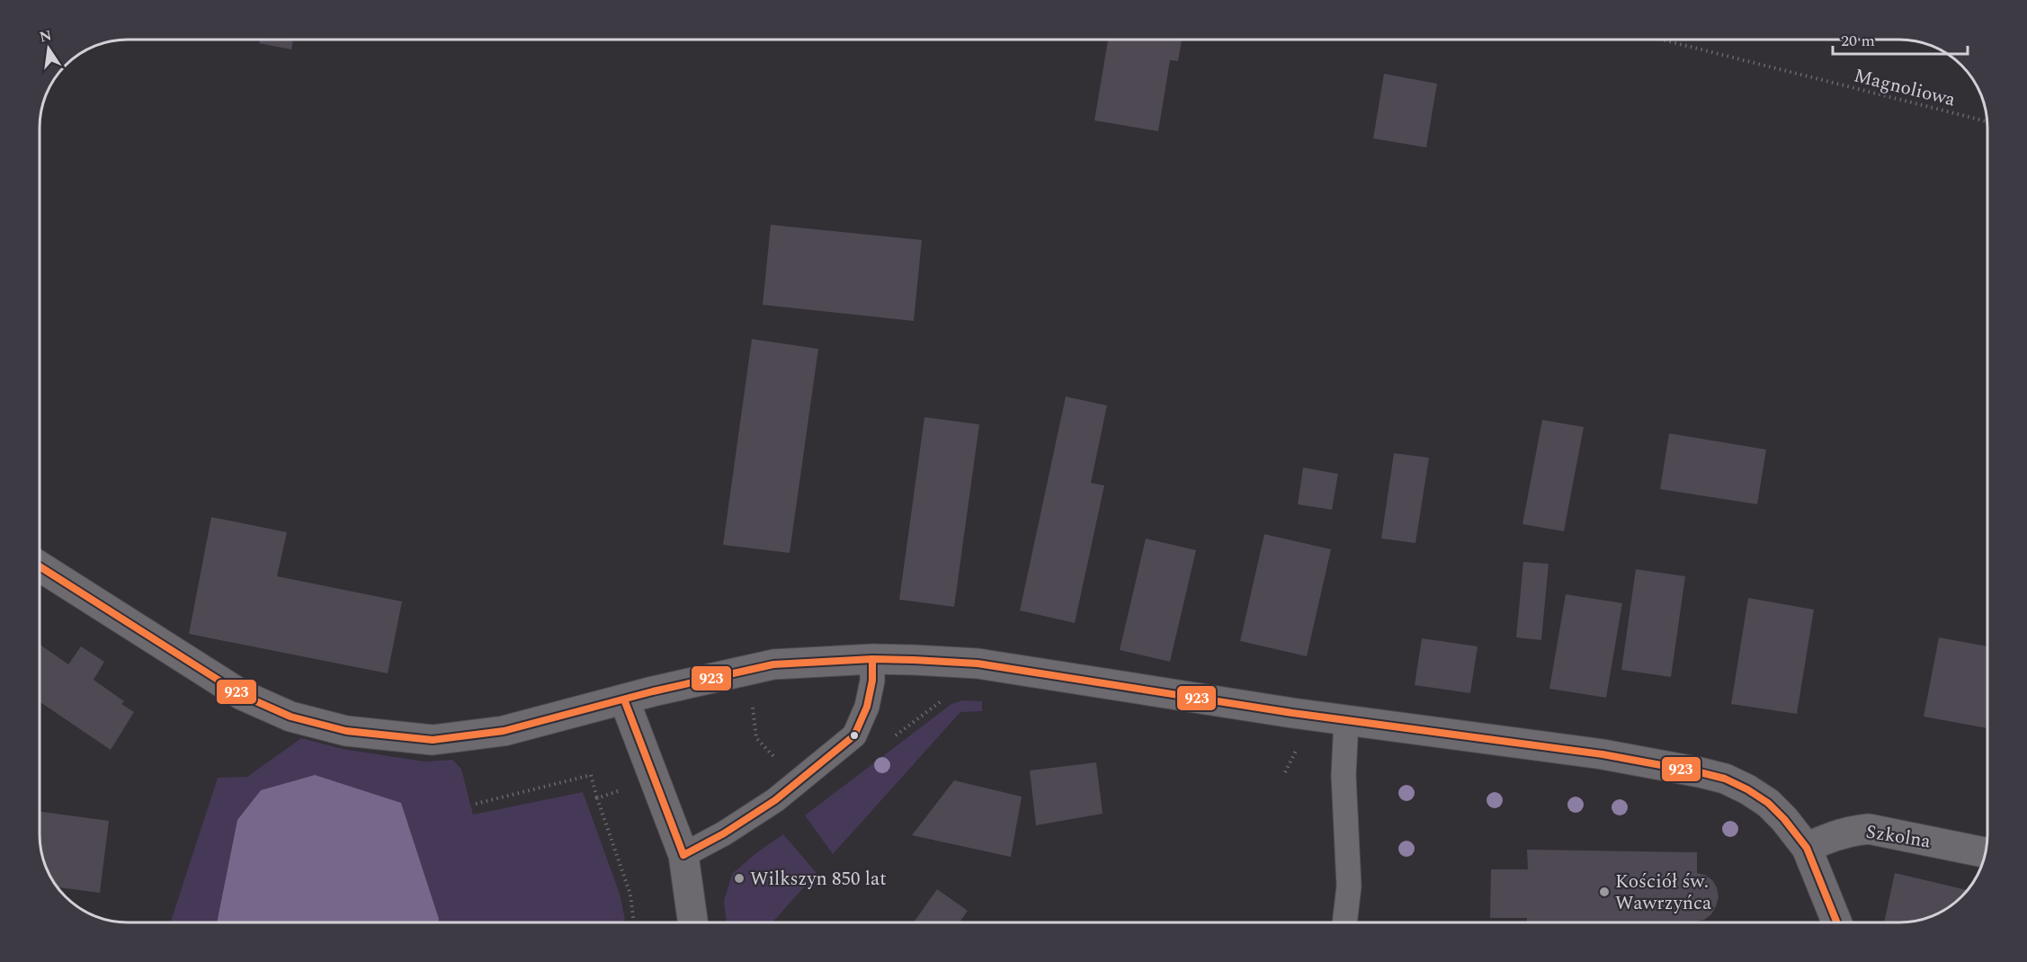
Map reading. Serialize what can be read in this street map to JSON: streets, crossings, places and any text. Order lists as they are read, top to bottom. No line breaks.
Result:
{"streets":{"street":["Szkolna"],"path":["Magnoliowa"]},"places":["Wilkszyn 850 lat","Kościół św. Wawrzyńca"],"lines":["transit line 923"],"scale_bar":"20 m","north":"top"}
